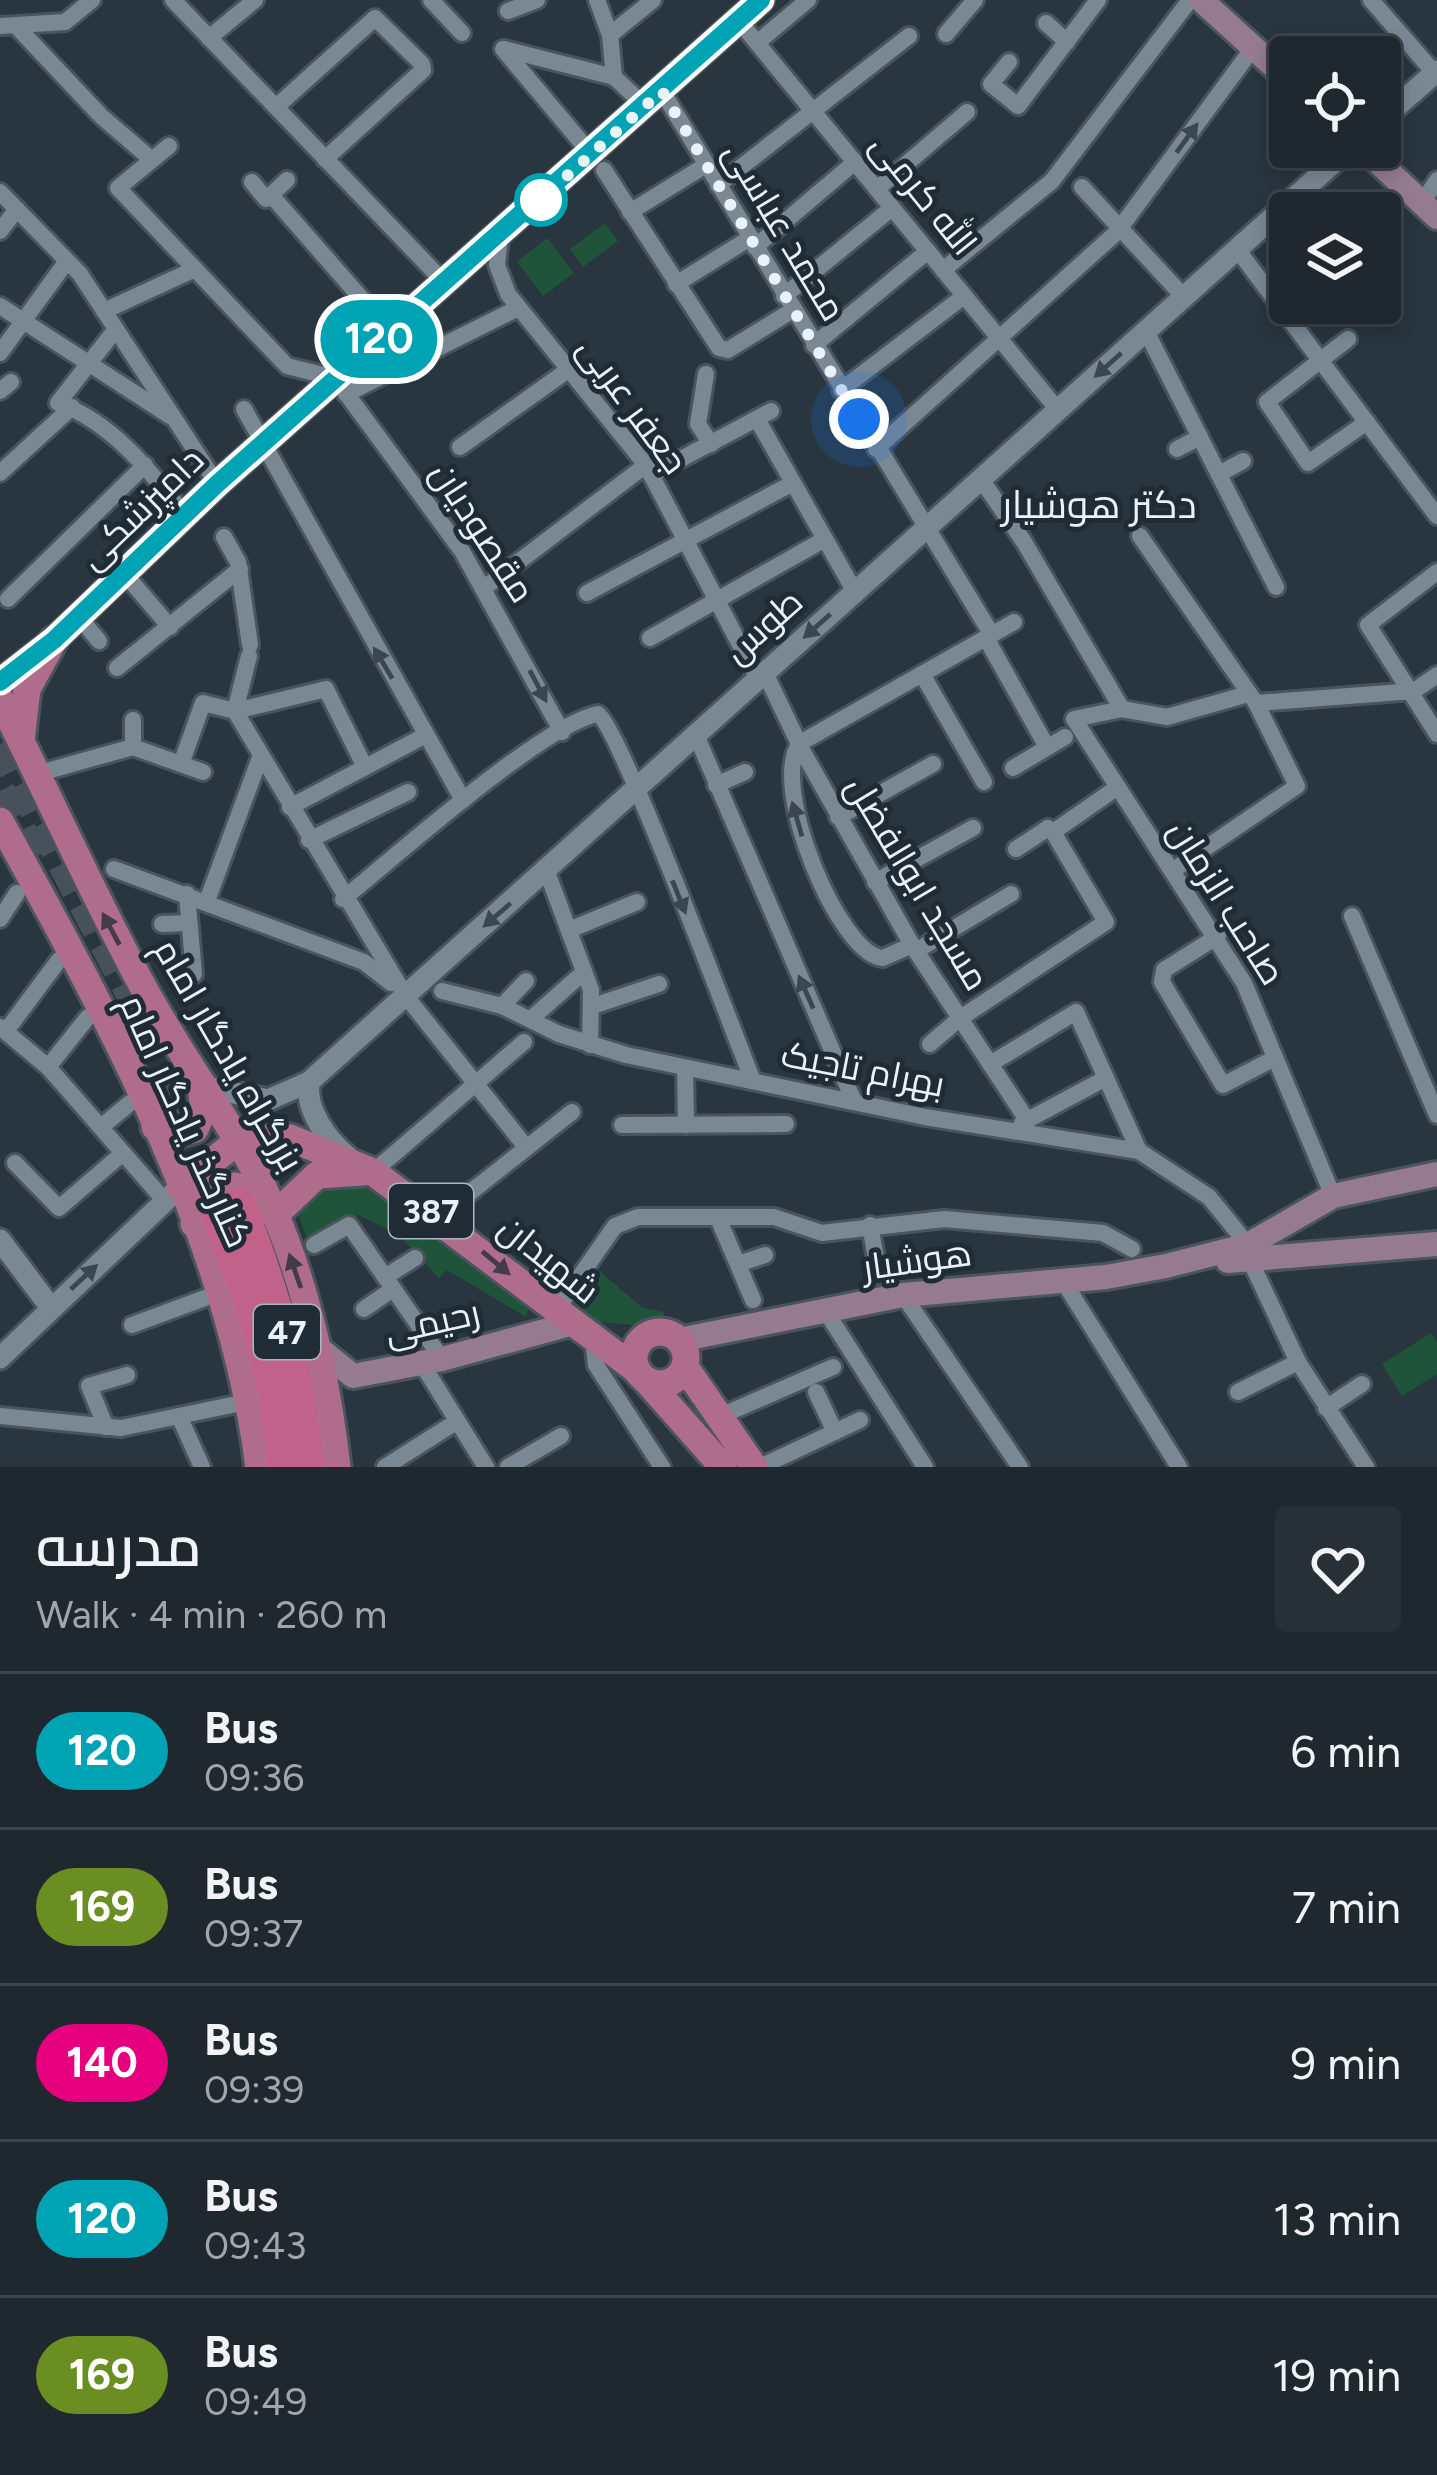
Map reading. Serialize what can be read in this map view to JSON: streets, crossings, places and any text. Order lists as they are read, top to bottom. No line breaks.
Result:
{"streets":{"highway":["بزرگراه یادگار امام","47"],"main road":["دامپزشکی","کنارگذر یادگار امام","387","شهیدان","هوشیار","رحیمی"],"street":["الله کرمی","محمد عباسی","جعفر عربی","مقصودیان","طوس","مسجد ابوالفضل","صاحب الزمان","بهرام تاجیک"]},"crossings":[["الله کرمی","دامپزشکی"],["الله کرمی","طوس"],["محمد عباسی","دامپزشکی"],["محمد عباسی","طوس"],["جعفر عربی","دامپزشکی"],["جعفر عربی","طوس"],["جعفر عربی","مسجد ابوالفضل"],["دامپزشکی","مقصودیان"],["طوس","مسجد ابوالفضل"],["طوس","بزرگراه یادگار امام"],["مسجد ابوالفضل","بهرام تاجیک"],["بزرگراه یادگار امام","کنارگذر یادگار امام"],["بزرگراه یادگار امام","شهیدان"],["بزرگراه یادگار امام","رحیمی"],["بزرگراه یادگار امام","47"],["بهرام تاجیک","هوشیار"],["کنارگذر یادگار امام","47"],["387","شهیدان"],["شهیدان","رحیمی"]],"one_way":["بزرگراه یادگار امام"],"districts":["دکتر هوشیار"],"lines":["bus line 120"],"page":{"on_map":"120","heading":["مدرسه","Walk · 4 min · 260 m"],"list":[{"mark":"120","name":"Bus","note":"09:36","value":"6 min"},{"mark":"169","name":"Bus","note":"09:37","value":"7 min"},{"mark":"140","name":"Bus","note":"09:39","value":"9 min"},{"mark":"120","name":"Bus","note":"09:43","value":"13 min"},{"mark":"169","name":"Bus","note":"09:49","value":"19 min"}]}}
